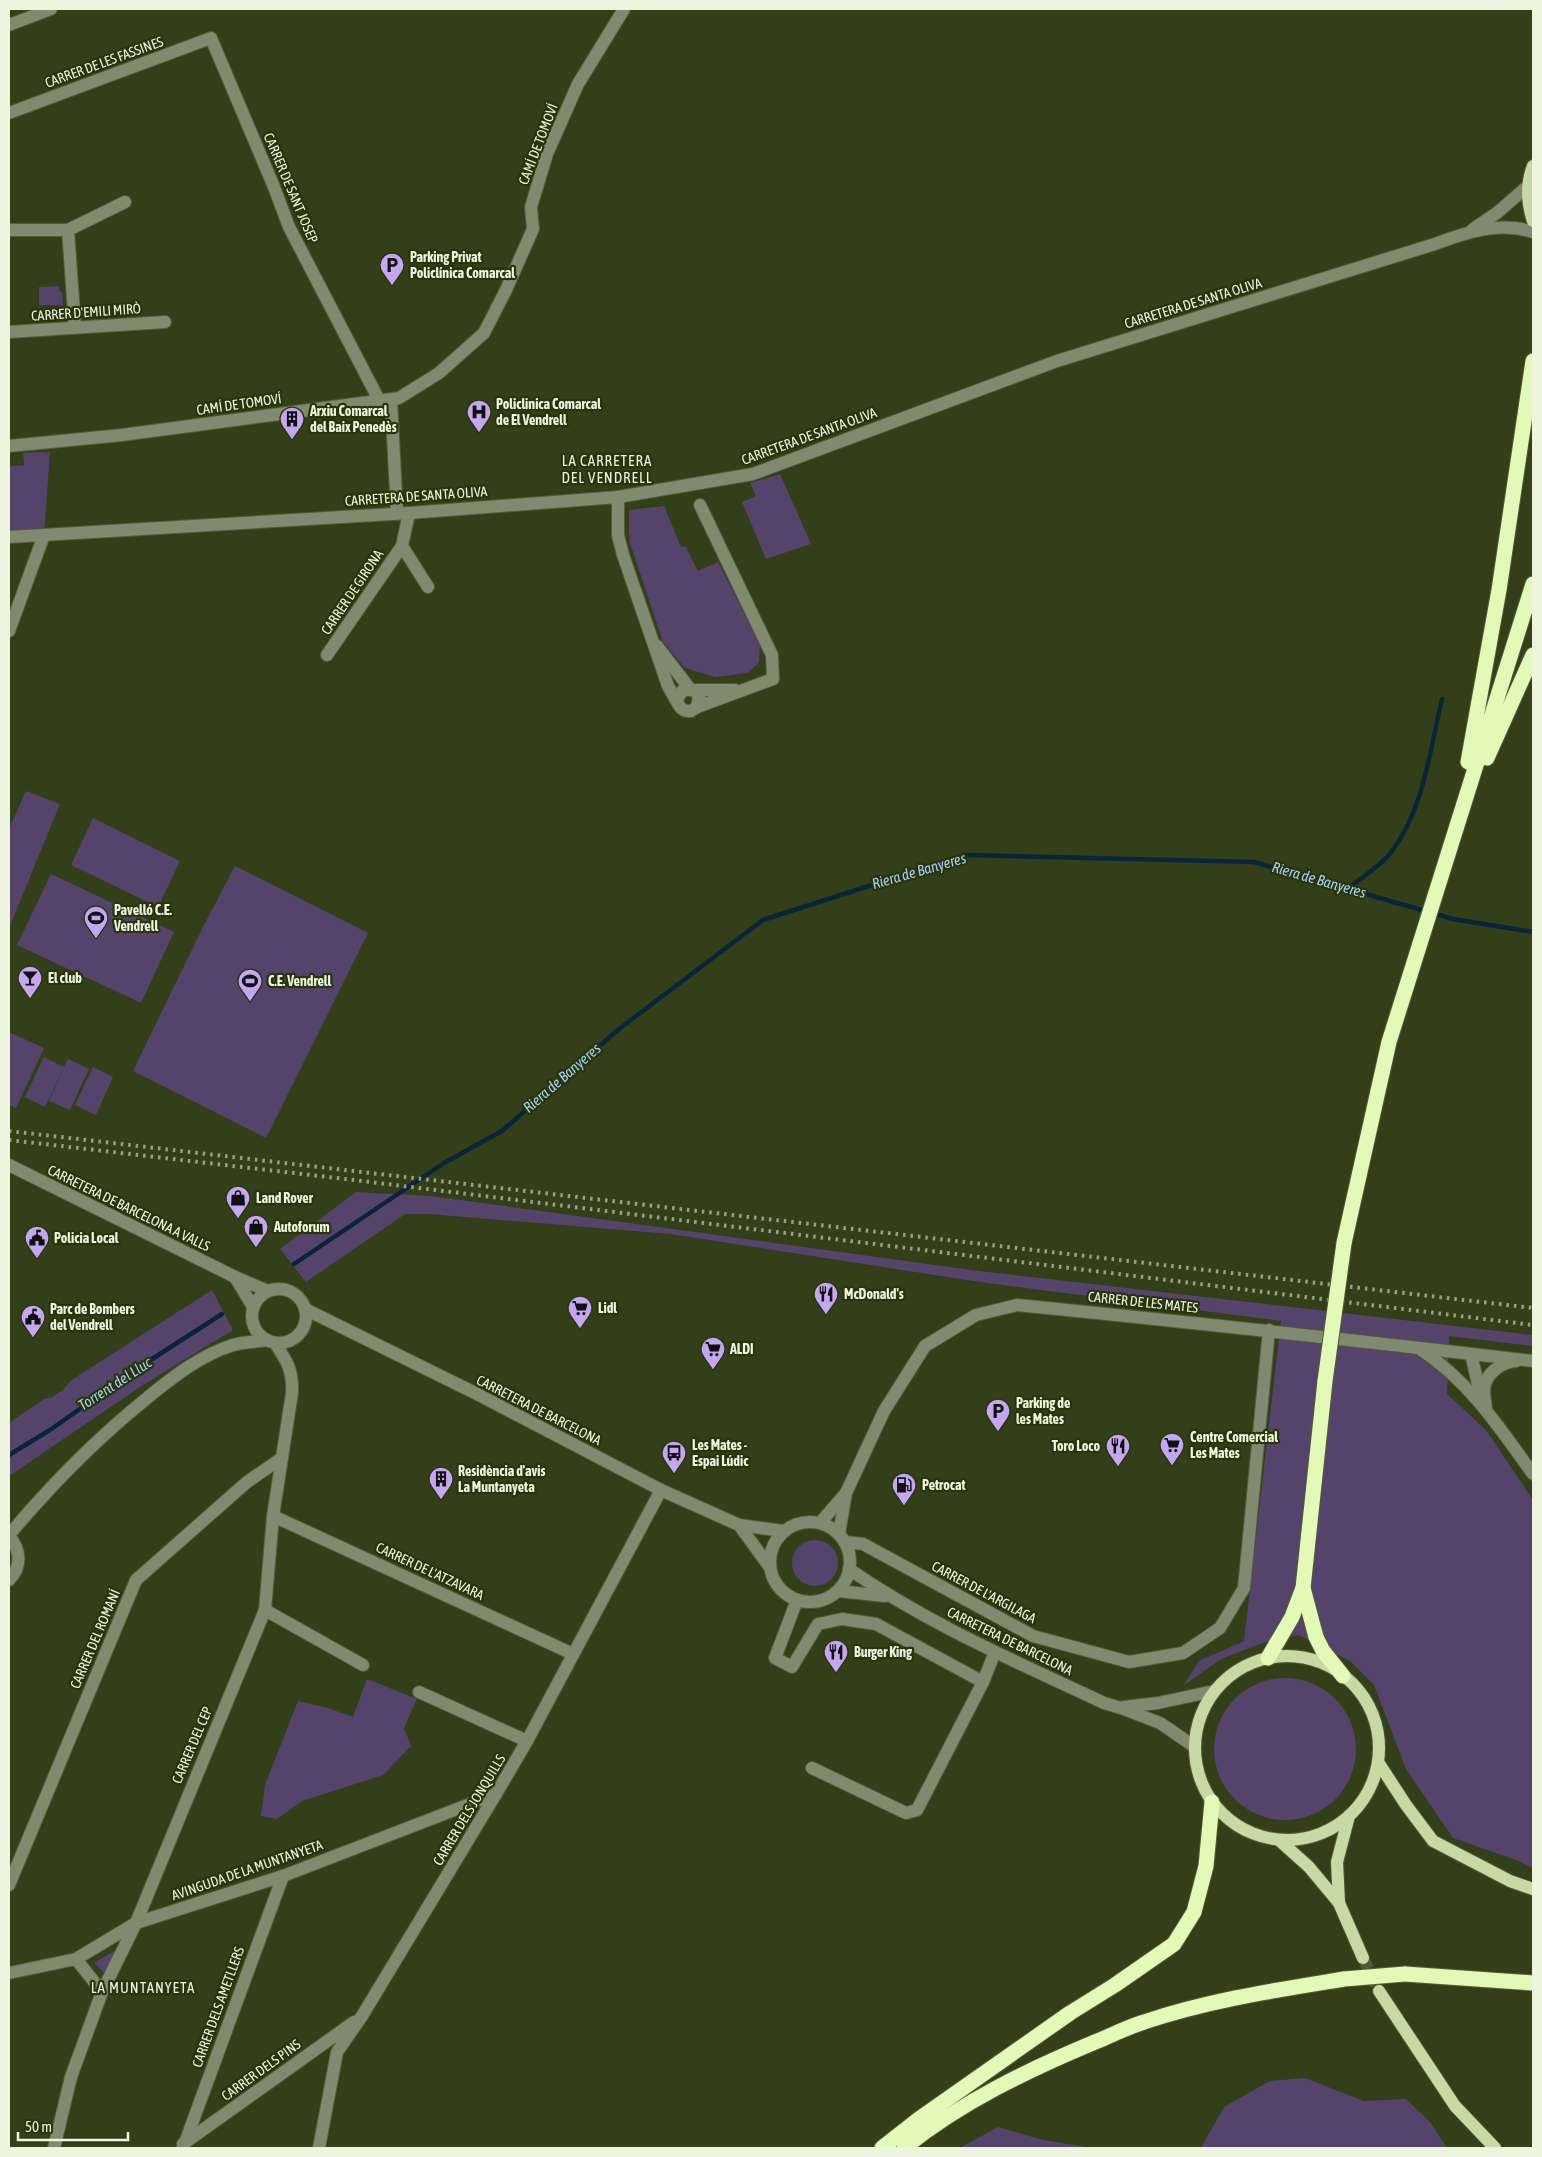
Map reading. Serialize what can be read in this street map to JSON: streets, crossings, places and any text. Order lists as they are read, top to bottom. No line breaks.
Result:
{"streets":{"street":["CARRER DE LES FASSINES","CAMÍ DE TOMOVÍ","CARRER DE SANT JOSEP","CARRETERA DE SANTA OLIVA","CARRER D'EMILI MIRÒ","CARRER DE GIRONA","CARRETERA DE BARCELONA A VALLS","CARRER DE LES MATES","CARRETERA DE BARCELONA","CARRER DE L'ATZAVARA","CARRER DE L'ARGILAGA","CARRER DEL ROMANÍ","CARRER DEL CEP","CARRER DELS JONQUILLS","AVINGUDA DE LA MUNTANYETA","CARRER DELS AMETLLERS","CARRER DELS PINS"]},"crossings":[["CARRER DE LES FASSINES","CARRER DE SANT JOSEP"],["CAMÍ DE TOMOVÍ","CARRER DE SANT JOSEP"],["CARRER DE SANT JOSEP","CARRETERA DE SANTA OLIVA"],["CARRER DE SANT JOSEP","CARRER DE GIRONA"],["CARRER DE LES MATES","CARRETERA DE BARCELONA"],["CARRER DE LES MATES","CARRER DE L'ARGILAGA"],["CARRETERA DE BARCELONA","CARRER DE L'ARGILAGA"],["CARRETERA DE BARCELONA","CARRER DEL CEP"],["CARRETERA DE BARCELONA","CARRER DELS JONQUILLS"],["CARRER DE L'ATZAVARA","CARRER DEL CEP"],["CARRER DE L'ATZAVARA","CARRER DELS JONQUILLS"],["CARRER DEL ROMANÍ","CARRER DEL CEP"],["CARRER DEL CEP","AVINGUDA DE LA MUNTANYETA"],["CARRER DELS JONQUILLS","AVINGUDA DE LA MUNTANYETA"],["CARRER DELS JONQUILLS","CARRER DELS PINS"],["AVINGUDA DE LA MUNTANYETA","CARRER DELS AMETLLERS"],["CARRER DELS AMETLLERS","CARRER DELS PINS"]],"districts":["LA CARRETERA DEL VENDRELL","LA MUNTANYETA"],"water":["Riera de Banyeres","Torrent del Lluc"],"places":{"parking":["Parking Privat Policlínica Comarcal","Parking de les Mates"],"hospital":["Policlinica Comarcal de El Vendrell"],"building":["Arxiu Comarcal del Baix Penedès","Residència d'avis La Muntanyeta"],"sports":["Pavelló C.E. Vendrell","C.E. Vendrell"],"bar":["El club"],"shop":["Land Rover","Autoforum"],"public building":["Policia Local","Parc de Bombers del Vendrell"],"restaurant":["McDonald's","Toro Loco","Burger King"],"supermarket":["Lidl","ALDI","Centre Comercial Les Mates"],"bus stop":["Les Mates - Espai Lúdic"],"fuel station":["Petrocat"]},"scale_bar":"50 m"}
